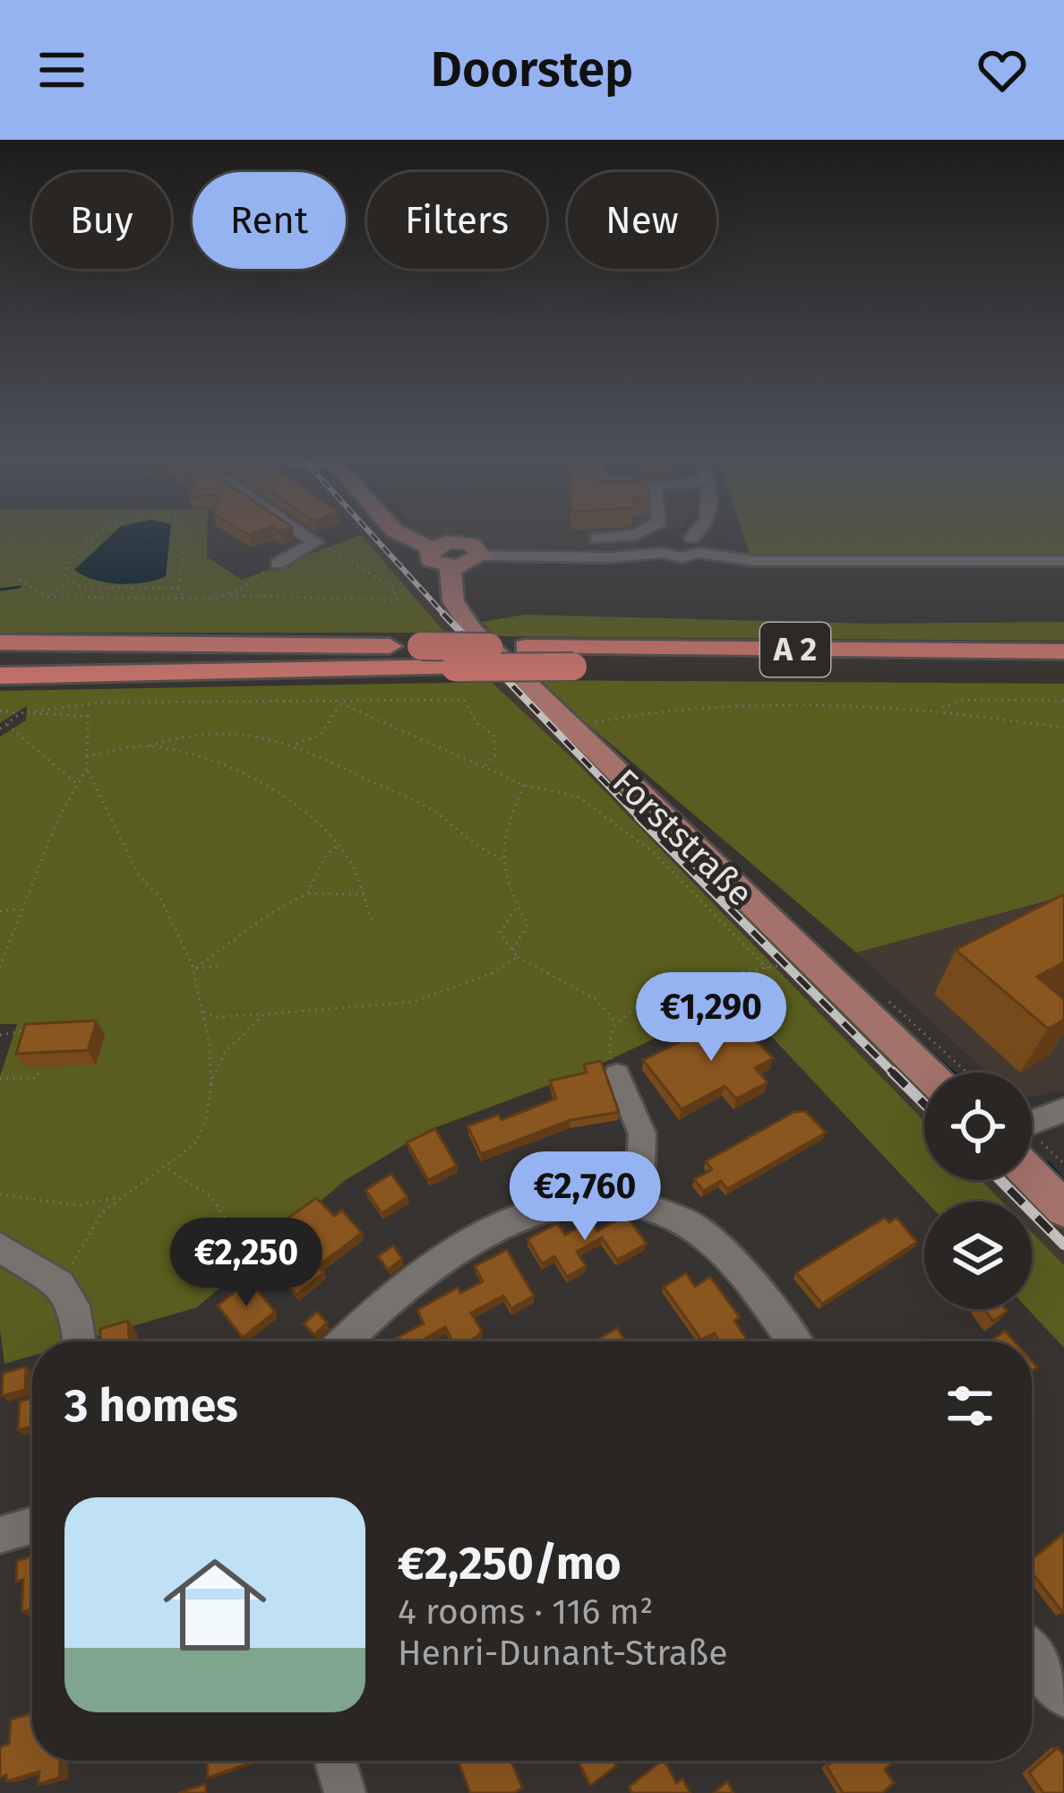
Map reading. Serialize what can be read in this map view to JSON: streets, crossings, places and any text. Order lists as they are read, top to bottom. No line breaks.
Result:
{"streets":{"highway":["A 2"],"main road":["Forststraße"]},"page":{"header":"Doorstep","chip":["Buy","Rent","Filters","New"],"price":["€1,290","€2,760","€2,250"],"heading":"3 homes","list":[{"name":"€2,250/mo","note":"4 rooms · 116 m² · Henri-Dunant-Straße"}]}}
